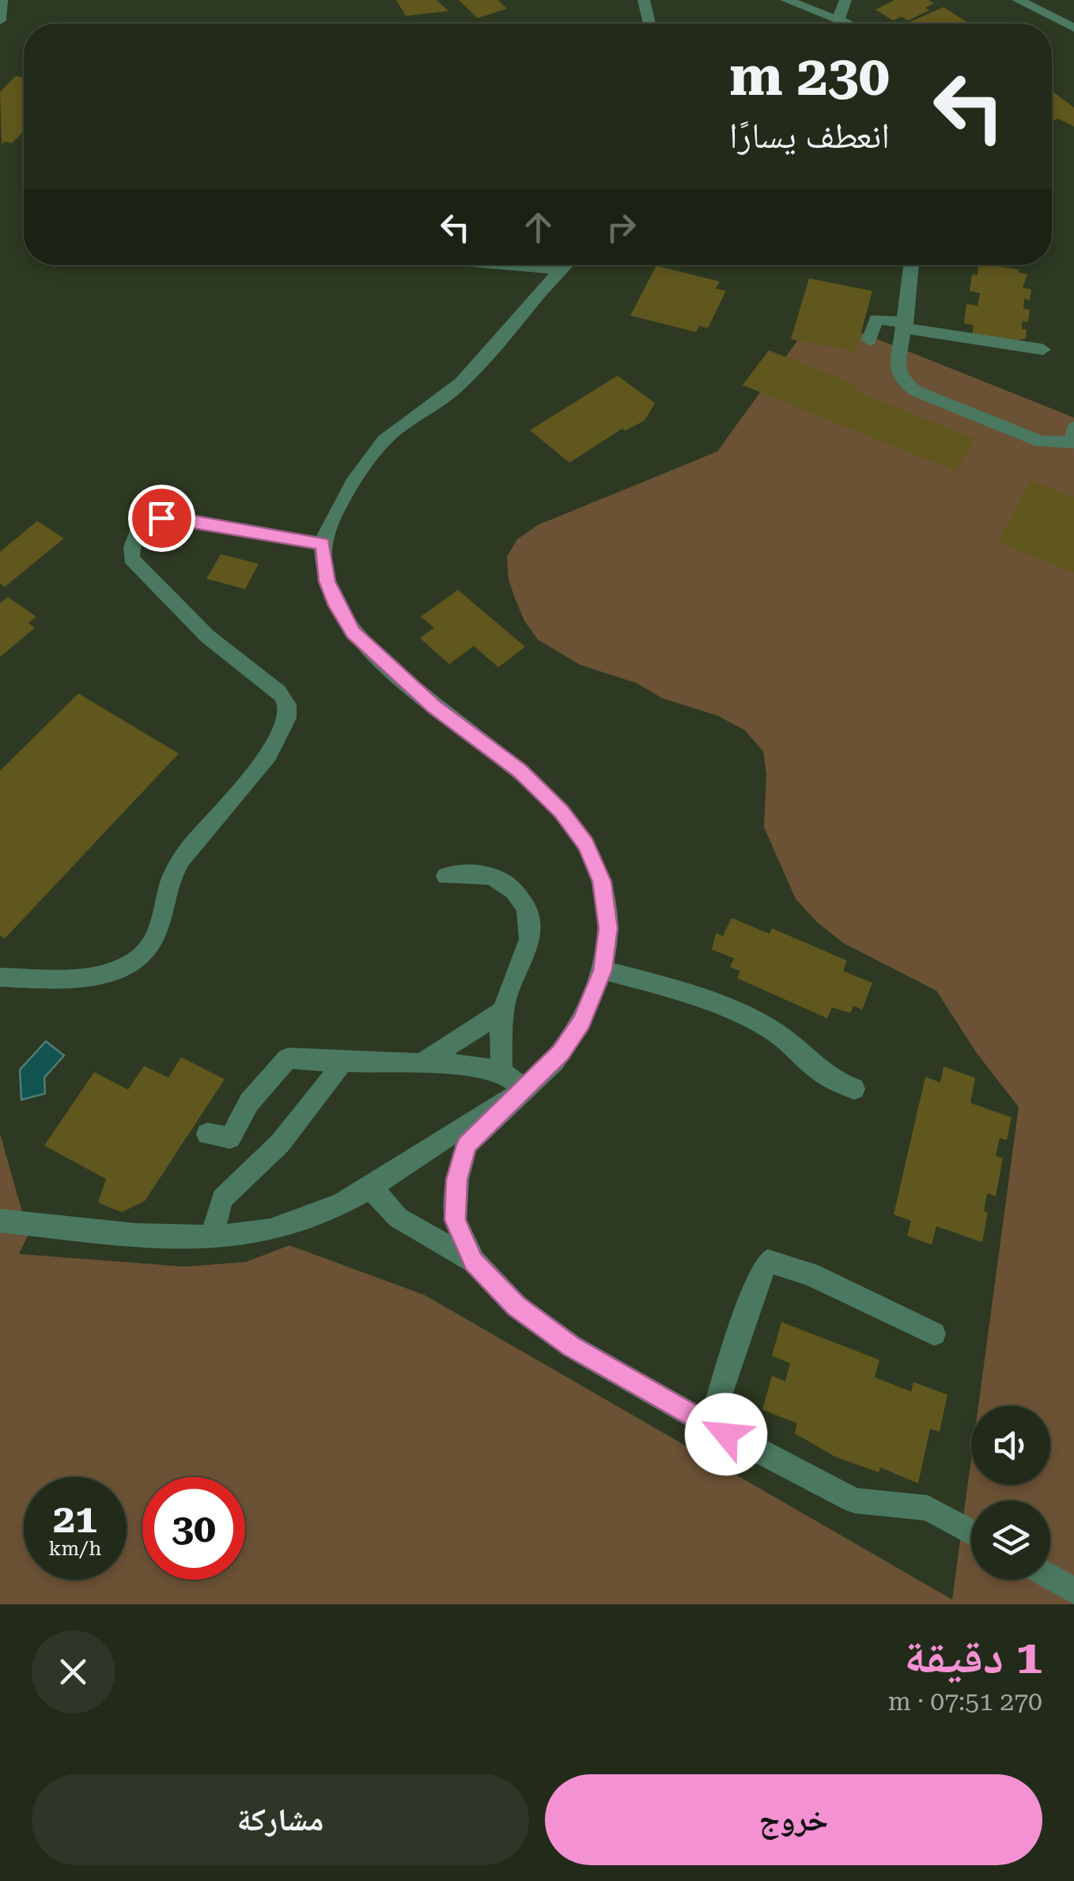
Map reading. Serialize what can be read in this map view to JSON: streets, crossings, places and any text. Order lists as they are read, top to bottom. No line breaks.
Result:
{"page":{"turn":["230 m","انعطف يسارًا"],"speed":"21 km/h","limit":"30","heading":["1 دقيقة","270 m · 07:51"],"buttons":["خروج","مشاركة"]}}
